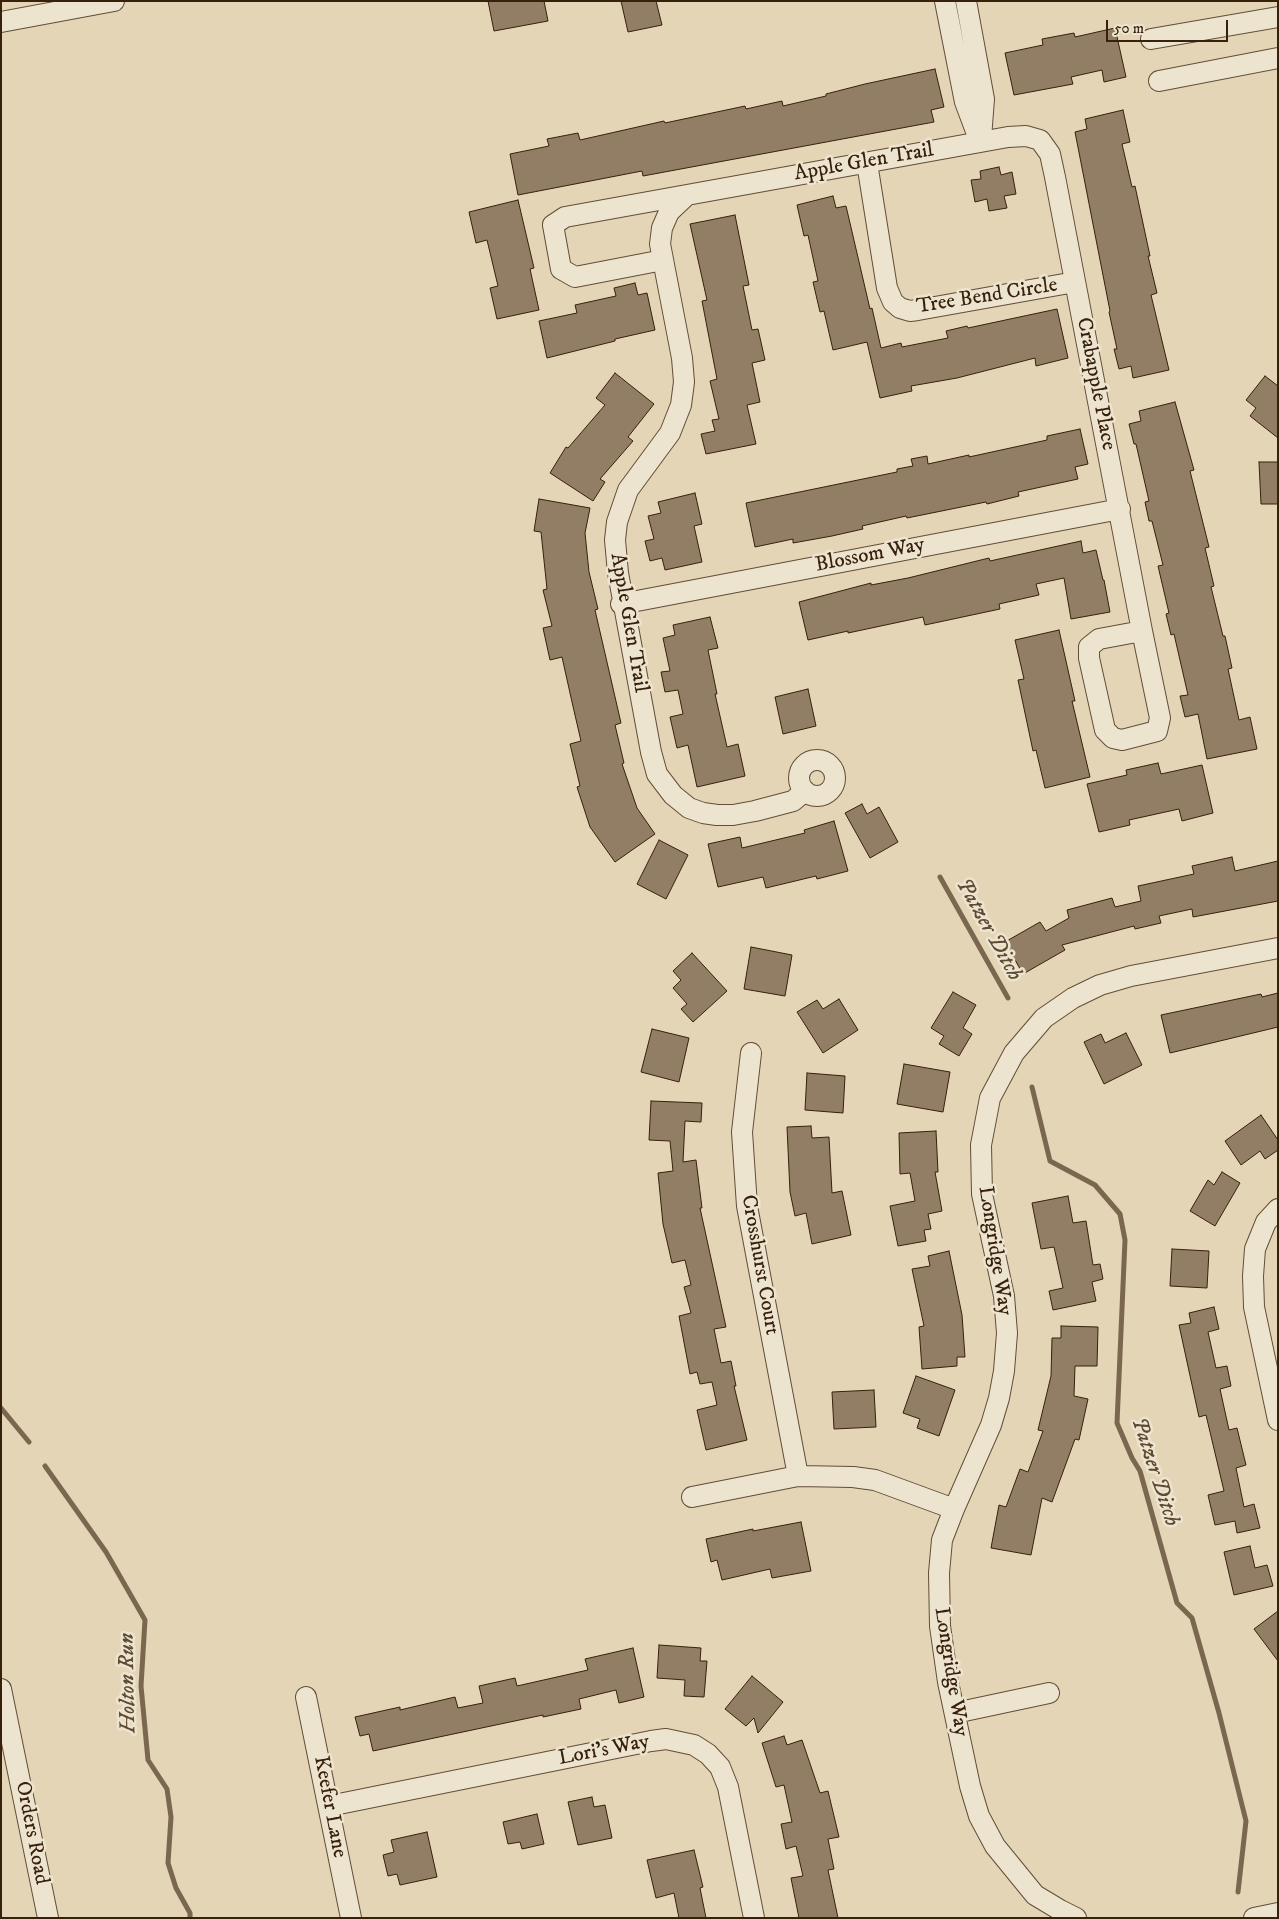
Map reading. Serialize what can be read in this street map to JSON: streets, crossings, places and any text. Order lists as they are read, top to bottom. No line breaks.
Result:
{"streets":{"street":["Apple Glen Trail","Tree Bend Circle","Crabapple Place","Blossom Way","Longridge Way","Crosshurst Court","Lori's Way","Keefer Lane","Orders Road"]},"crossings":[["Apple Glen Trail","Tree Bend Circle"],["Apple Glen Trail","Crabapple Place"],["Apple Glen Trail","Blossom Way"],["Tree Bend Circle","Crabapple Place"],["Crabapple Place","Blossom Way"],["Lori's Way","Keefer Lane"]],"water":["Patzer Ditch","Holton Run"],"scale_bar":"50 m"}
